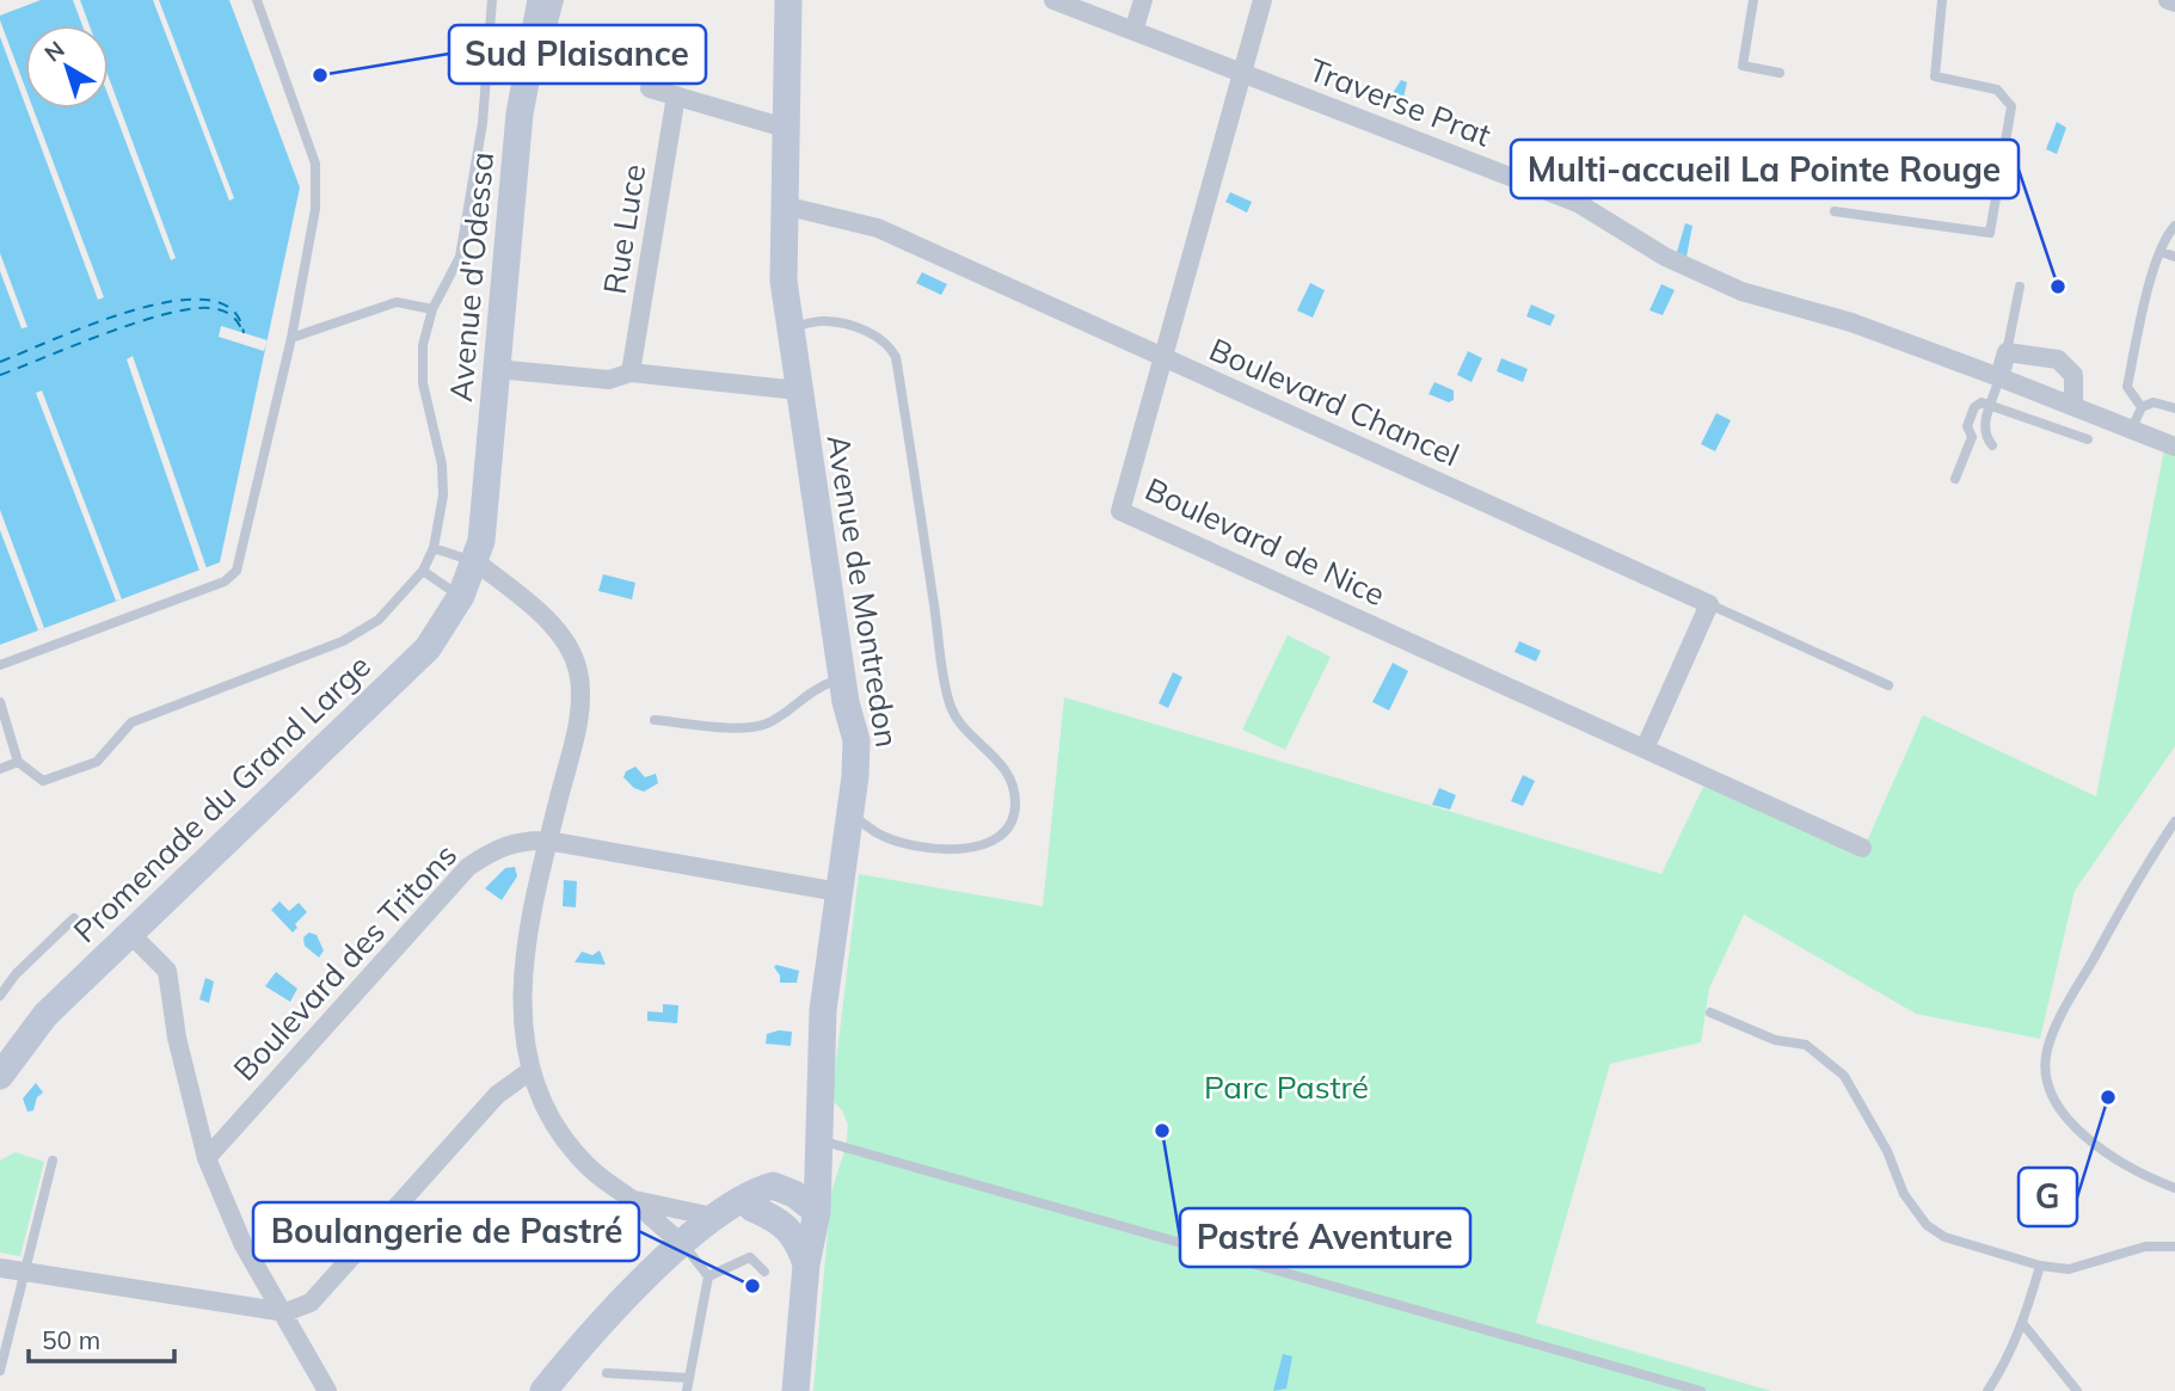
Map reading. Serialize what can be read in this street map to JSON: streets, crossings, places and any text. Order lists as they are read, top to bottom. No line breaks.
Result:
{"streets":{"street":["Traverse Prat","Rue Luce","Avenue d'Odessa","Boulevard Chancel","Boulevard de Nice","Avenue de Montredon","Promenade du Grand Large","Boulevard des Tritons"]},"crossings":[["Traverse Prat","Boulevard de Nice"],["Avenue d'Odessa","Promenade du Grand Large"],["Boulevard Chancel","Boulevard de Nice"],["Boulevard Chancel","Avenue de Montredon"],["Avenue de Montredon","Boulevard des Tritons"]],"parks":["Parc Pastré"],"places":["Sud Plaisance","Multi-accueil La Pointe Rouge","G","Pastré Aventure","Boulangerie de Pastré"],"scale_bar":"50 m","north":"top left"}
